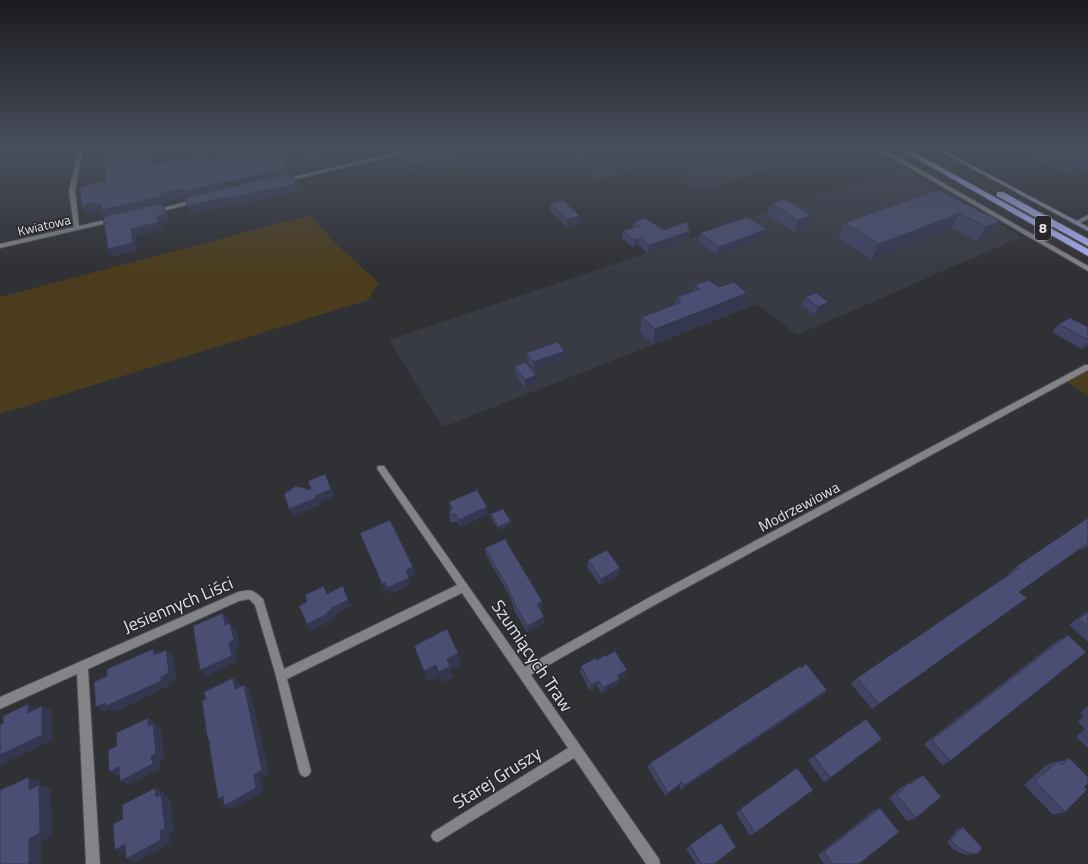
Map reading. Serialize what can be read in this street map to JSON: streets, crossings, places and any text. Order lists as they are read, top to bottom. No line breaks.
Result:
{"streets":{"highway":["8"],"street":["Kwiatowa","Modrzewiowa","Jesiennych Liści","Szumiących Traw","Starej Gruszy"]},"crossings":[["Modrzewiowa","Szumiących Traw"],["Szumiących Traw","Starej Gruszy"]]}
